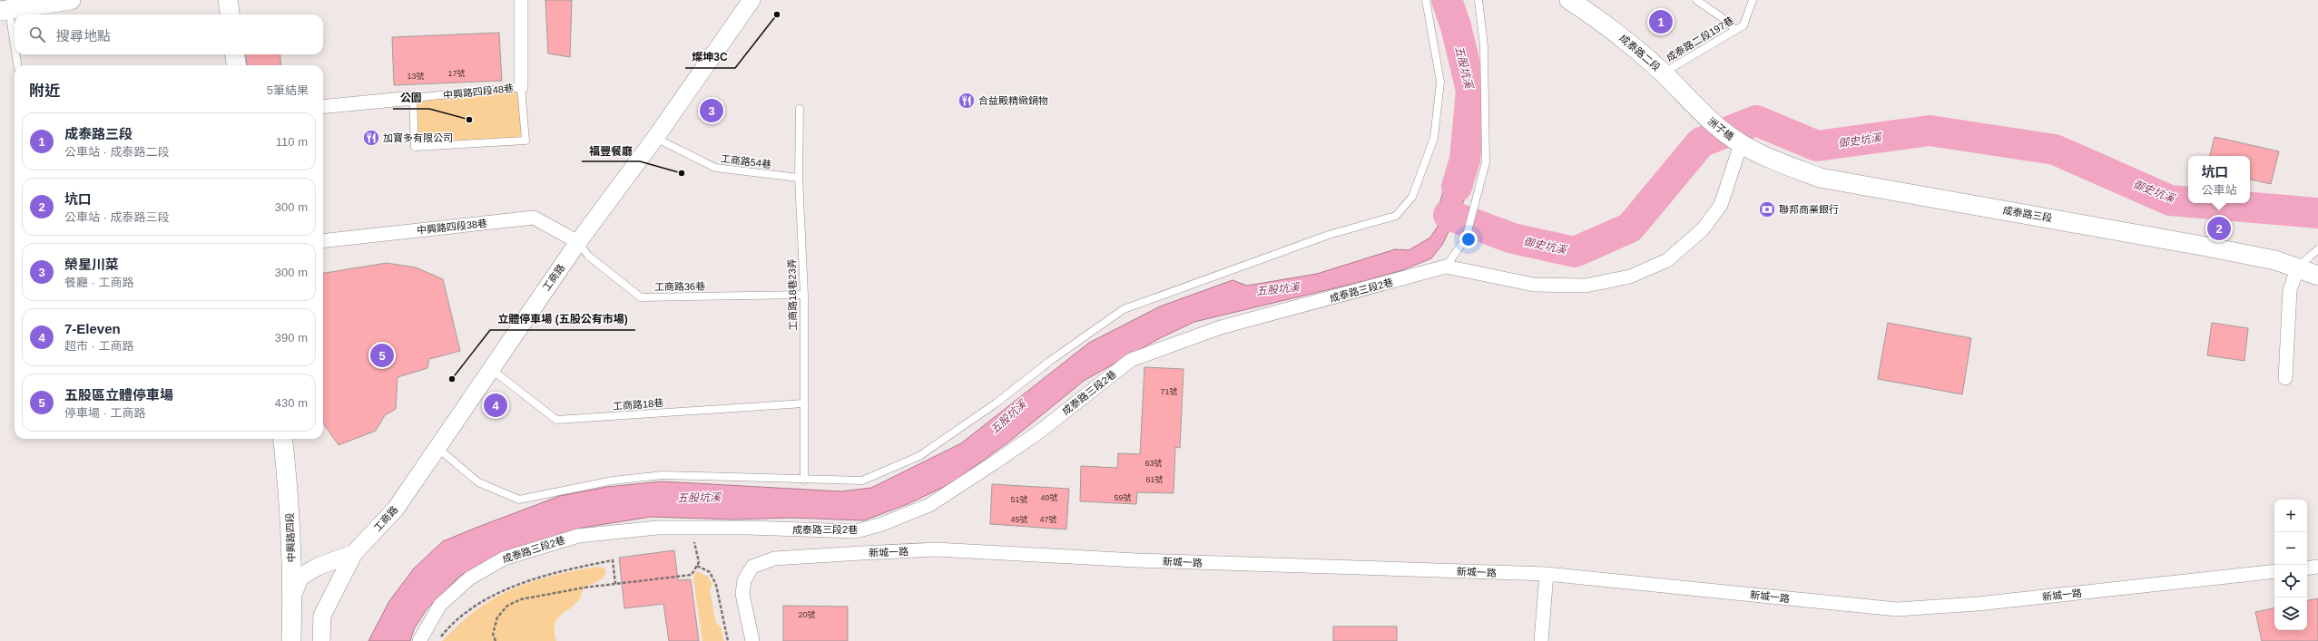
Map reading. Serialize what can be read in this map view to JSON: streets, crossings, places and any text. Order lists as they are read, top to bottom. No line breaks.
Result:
{"streets":{"main road":["成泰路二段","洲子橋","成泰路三段","中興路四段"],"street":["中興路四段48巷","中興路四段38巷","工商路","成泰路三段2巷","新城一路"],"lane":["成泰路二段197巷","工商路54巷","工商路36巷","工商路18巷23弄","工商路18巷"]},"crossings":[["成泰路二段197巷","成泰路二段"],["成泰路二段","洲子橋"],["洲子橋","成泰路三段"],["洲子橋","成泰路三段2巷"],["工商路54巷","工商路"],["工商路54巷","工商路18巷23弄"],["成泰路三段","成泰路三段2巷"],["中興路四段38巷","工商路"],["中興路四段38巷","工商路36巷"],["工商路","工商路36巷"],["工商路","工商路18巷"],["工商路","中興路四段"],["工商路36巷","工商路18巷23弄"],["工商路18巷23弄","工商路18巷"]],"water":["五股坑溪","御史坑溪"],"places":{"other":["燦坤3C","公園","福豐餐廳","立體停車場 (五股公有市場)"],"restaurant":["合益殿精緻鍋物","加寶多有限公司"],"bank":["聯邦商業銀行"]},"house_numbers":["17號","13號","71號","63號","61號","49號","59號","51號","45號","47號","20號"],"page":{"pins":["1","3","2","5","4"],"search":"搜尋地點","heading":["附近","5筆結果"],"list":[{"mark":"1","name":"成泰路三段","note":"公車站 · 成泰路二段","value":"110 m"},{"mark":"2","name":"坑口","note":"公車站 · 成泰路三段","value":"300 m"},{"mark":"3","name":"榮星川菜","note":"餐廳 · 工商路","value":"300 m"},{"mark":"4","name":"7-Eleven","note":"超市 · 工商路","value":"390 m"},{"mark":"5","name":"五股區立體停車場","note":"停車場 · 工商路","value":"430 m"}],"popup":["坑口","公車站"],"map_buttons":["+","−"]}}
